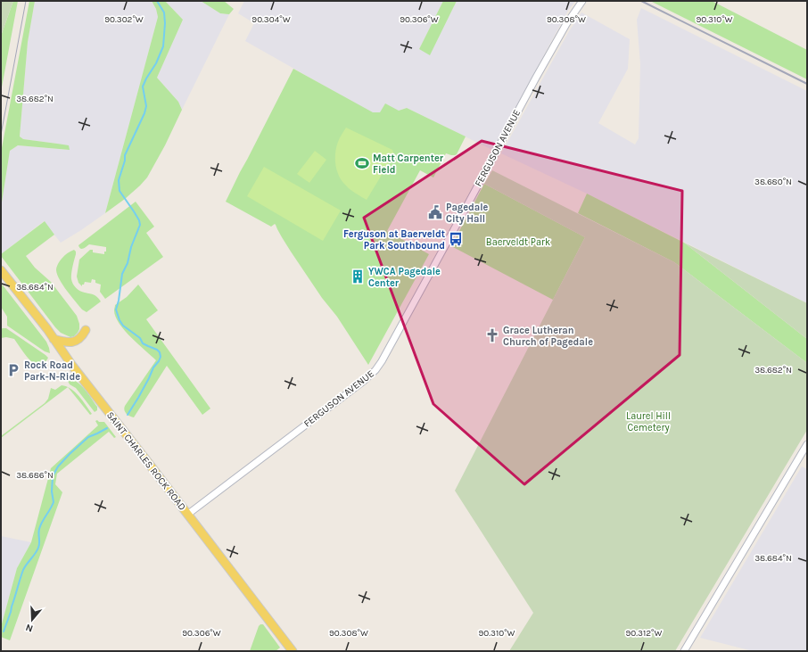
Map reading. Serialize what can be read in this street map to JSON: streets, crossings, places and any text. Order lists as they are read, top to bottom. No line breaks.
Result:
{"streets":{"main road":["SAINT CHARLES ROCK ROAD"],"street":["FERGUSON AVENUE"]},"crossings":[["FERGUSON AVENUE","SAINT CHARLES ROCK ROAD"]],"parks":["Baerveldt Park","Laurel Hill Cemetery"],"places":{"sports":["Matt Carpenter Field"],"public building":["Pagedale City Hall"],"bus stop":["Ferguson at Baerveldt Park Southbound"],"building":["YWCA Pagedale Center"],"church":["Grace Lutheran Church of Pagedale"],"parking":["Rock Road Park-N-Ride"]},"north":"bottom","coordinates":["90.302°W","90.304°W","90.306°W","90.308°W","90.310°W","38.682°N","38.680°N","38.684°N","38.686°N","90.312°W"]}
